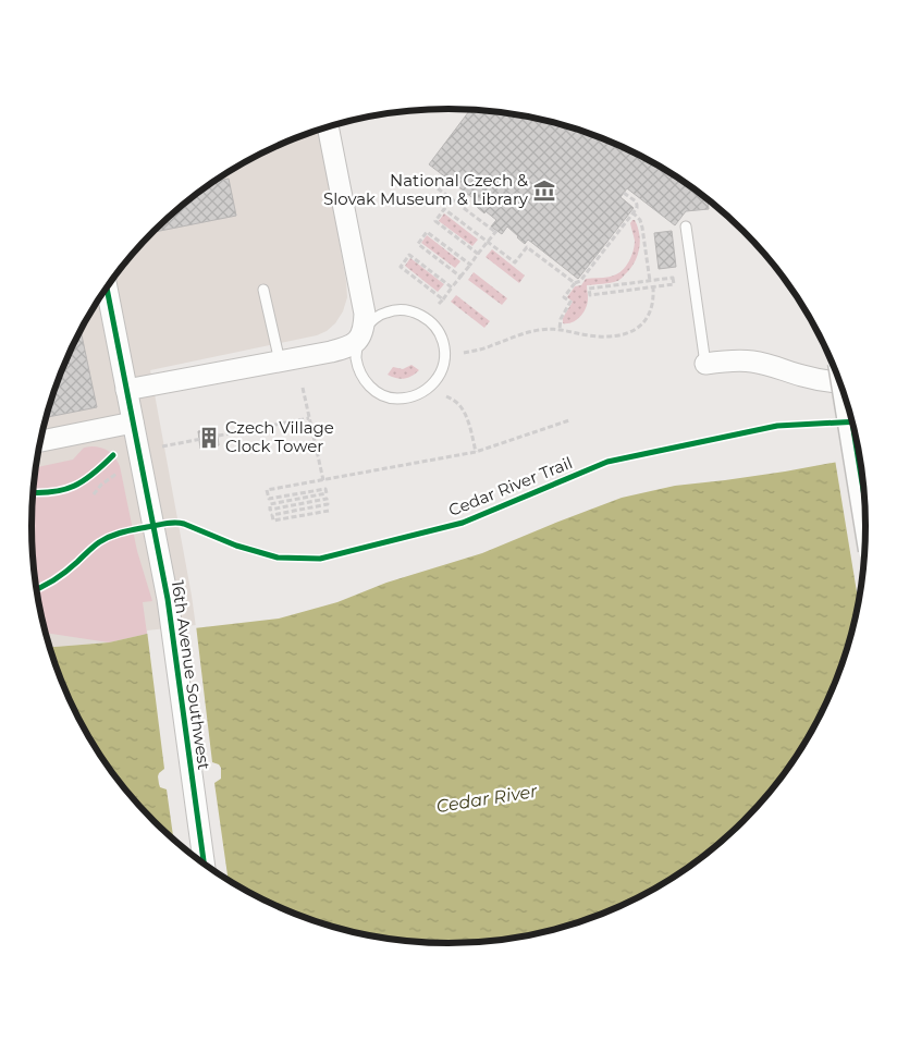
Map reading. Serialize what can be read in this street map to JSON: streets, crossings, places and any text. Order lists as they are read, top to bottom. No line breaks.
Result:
{"streets":{"street":["16th Avenue Southwest"],"cycle path":["Cedar River Trail"]},"water":["Cedar River"],"places":{"museum":["National Czech & Slovak Museum & Library"],"building":["Czech Village Clock Tower"]}}
